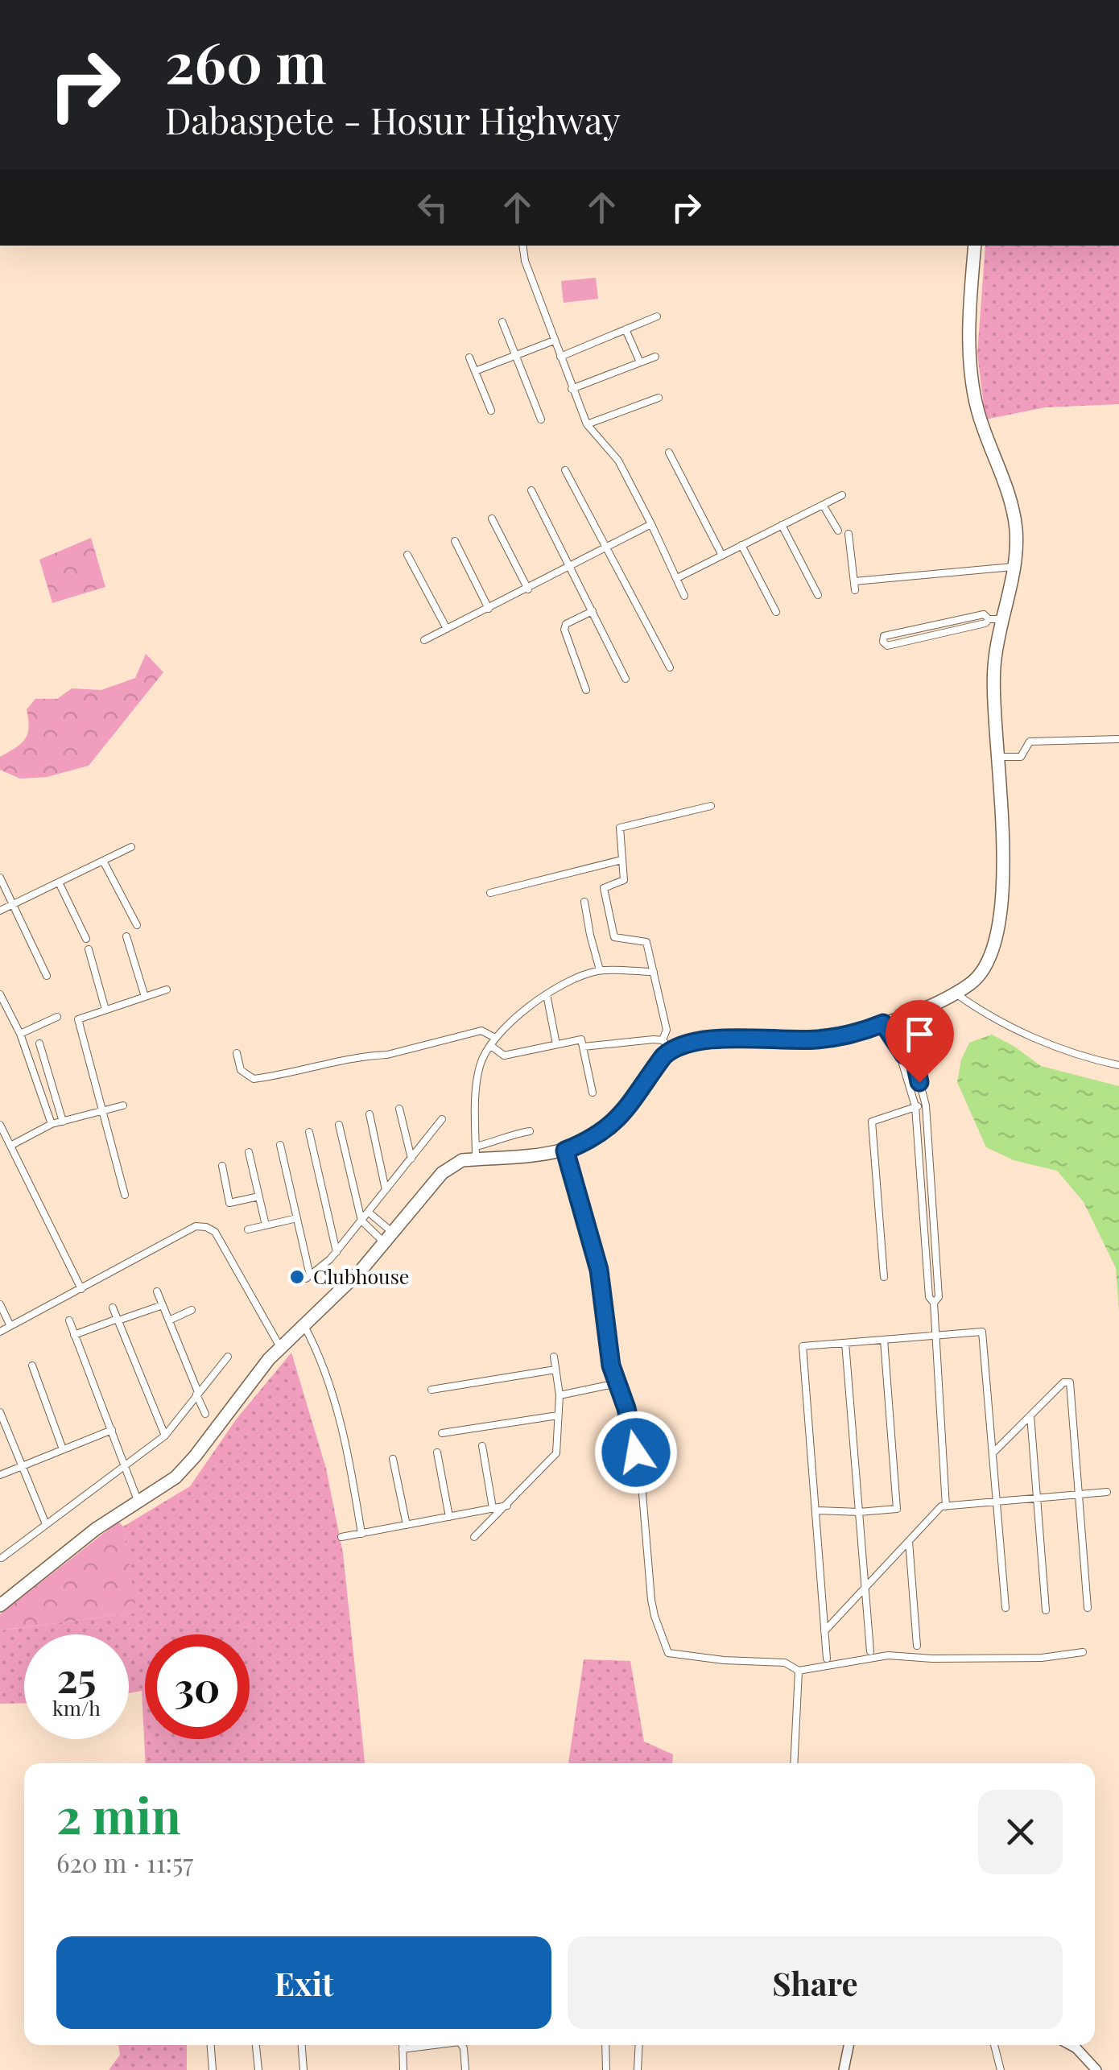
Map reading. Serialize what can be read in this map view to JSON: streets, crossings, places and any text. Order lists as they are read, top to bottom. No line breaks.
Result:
{"places":["Clubhouse"],"page":{"turn":["260 m","Dabaspete - Hosur Highway"],"speed":"25 km/h","limit":"30","heading":["2 min","620 m · 11:57"],"buttons":["Exit","Share"]}}
